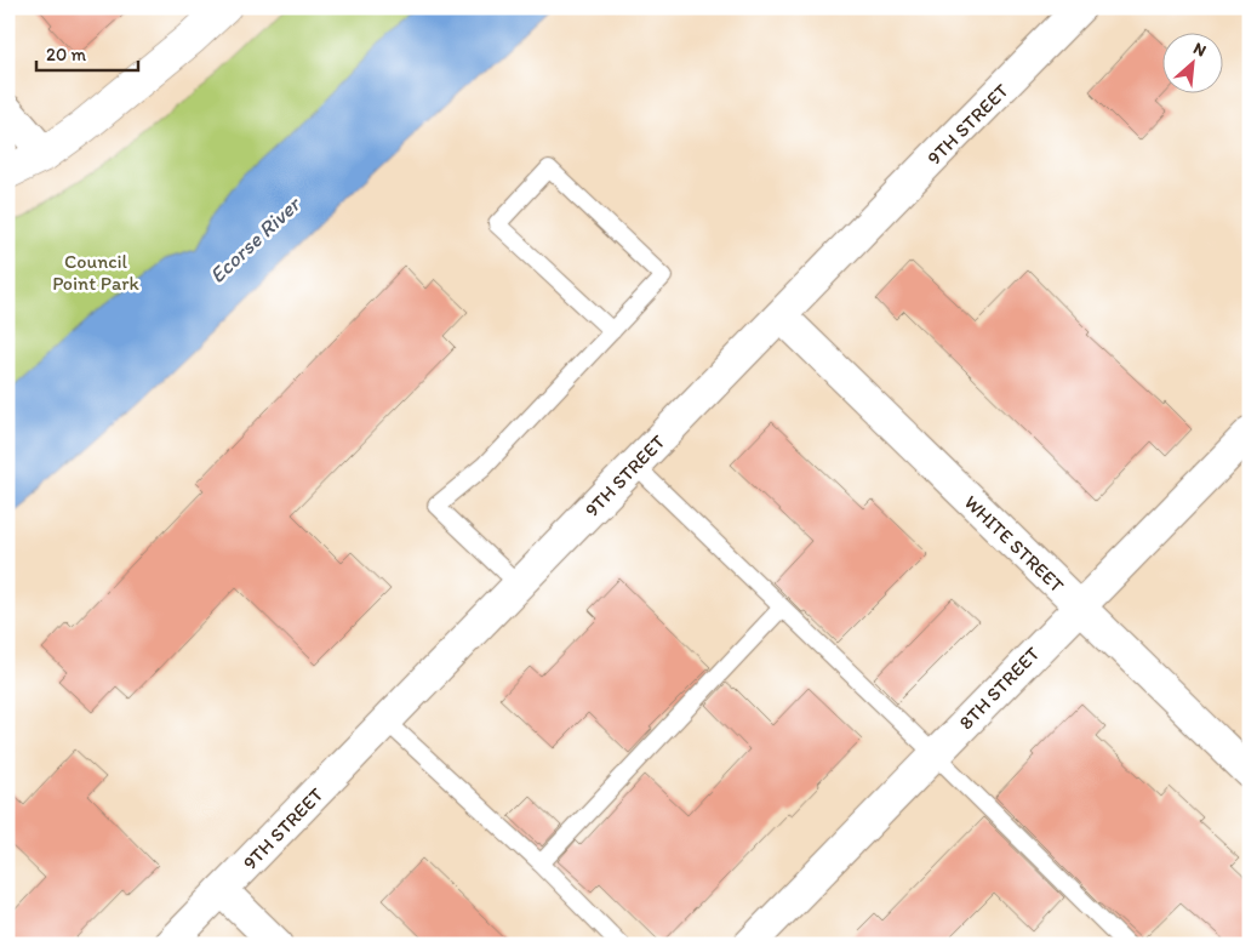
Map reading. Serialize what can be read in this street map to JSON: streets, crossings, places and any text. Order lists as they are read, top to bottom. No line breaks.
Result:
{"streets":{"street":["9TH STREET","WHITE STREET","8TH STREET"]},"crossings":[["9TH STREET","WHITE STREET"],["WHITE STREET","8TH STREET"]],"water":["Ecorse River"],"parks":["Council Point Park"],"scale_bar":"20 m","north":"top right"}
